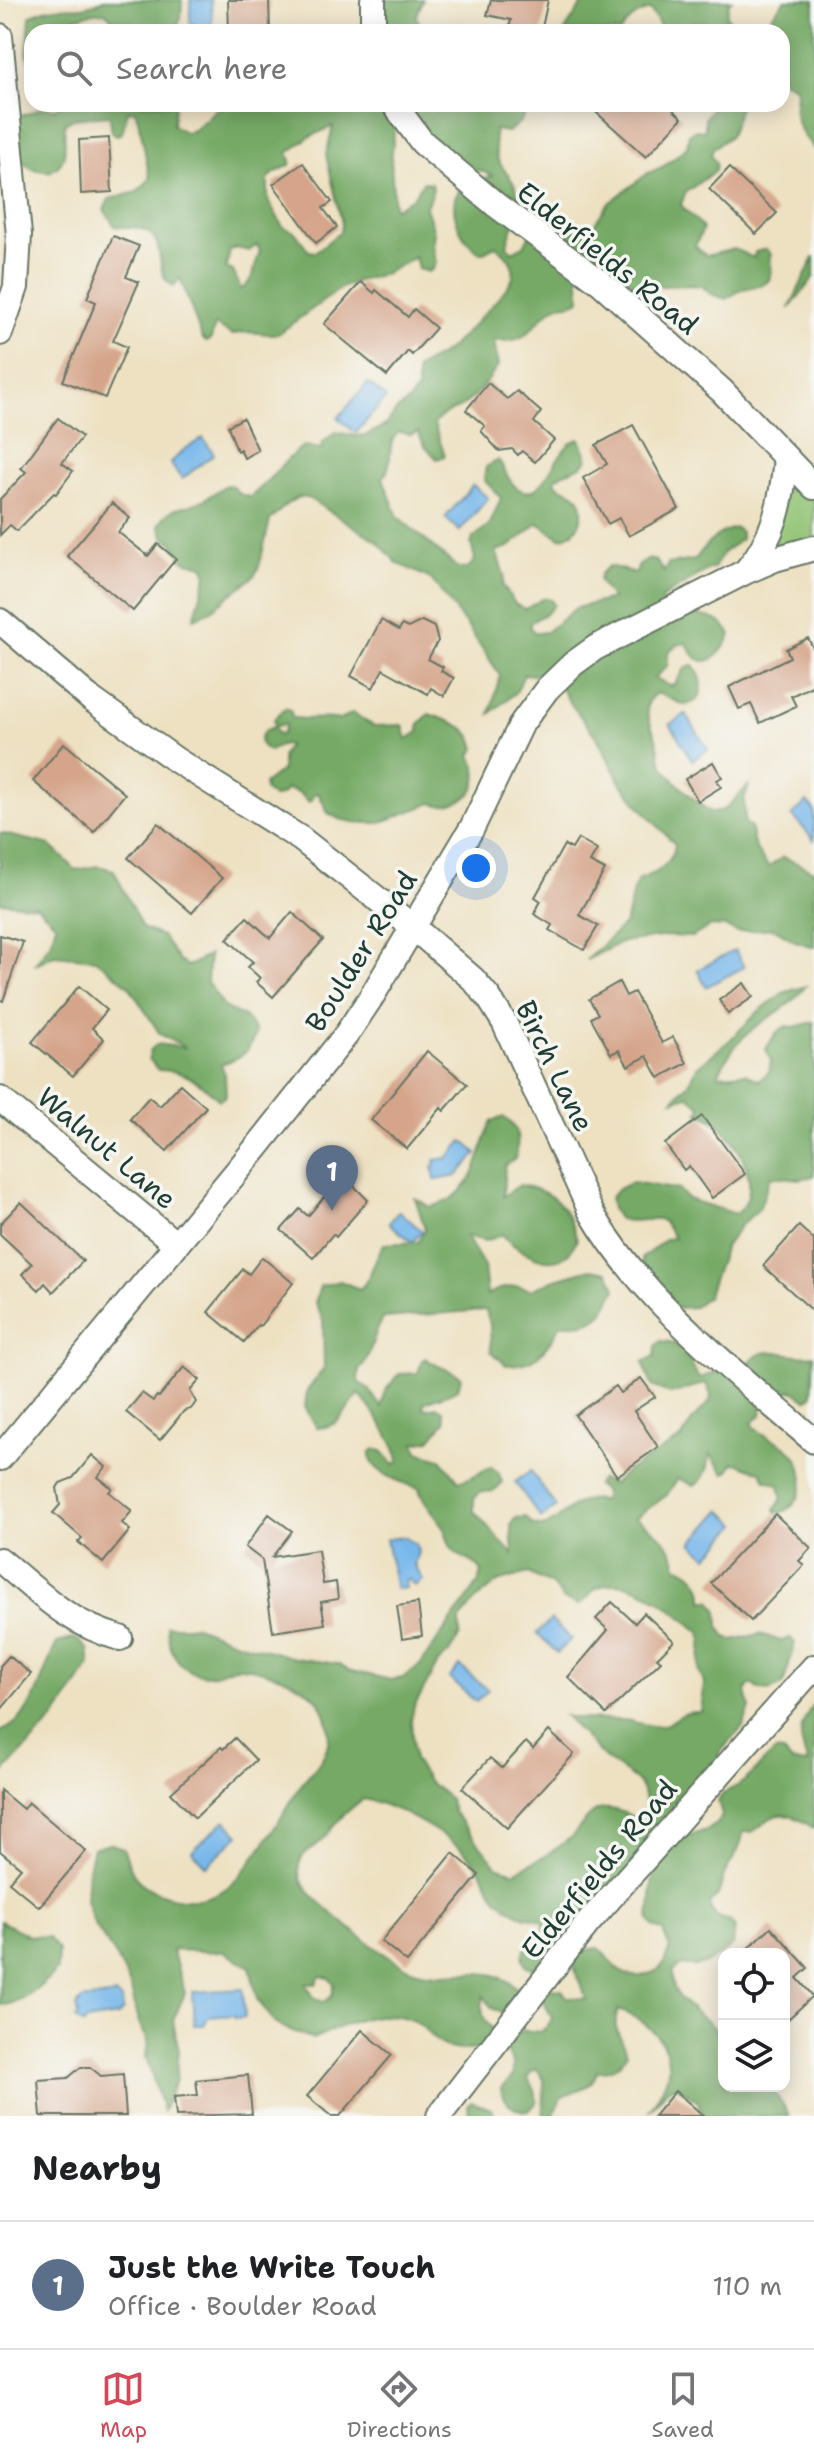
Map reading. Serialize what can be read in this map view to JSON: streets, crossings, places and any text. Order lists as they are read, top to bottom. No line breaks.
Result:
{"streets":{"street":["Elderfields Road","Boulder Road","Birch Lane","Walnut Lane"]},"crossings":[["Boulder Road","Birch Lane"],["Boulder Road","Walnut Lane"]],"page":{"search":"Search here","pins":"1","heading":"Nearby","list":[{"mark":"1","name":"Just the Write Touch","note":"Office · Boulder Road","value":"110 m"}],"nav":["Map","Directions","Saved"]}}
